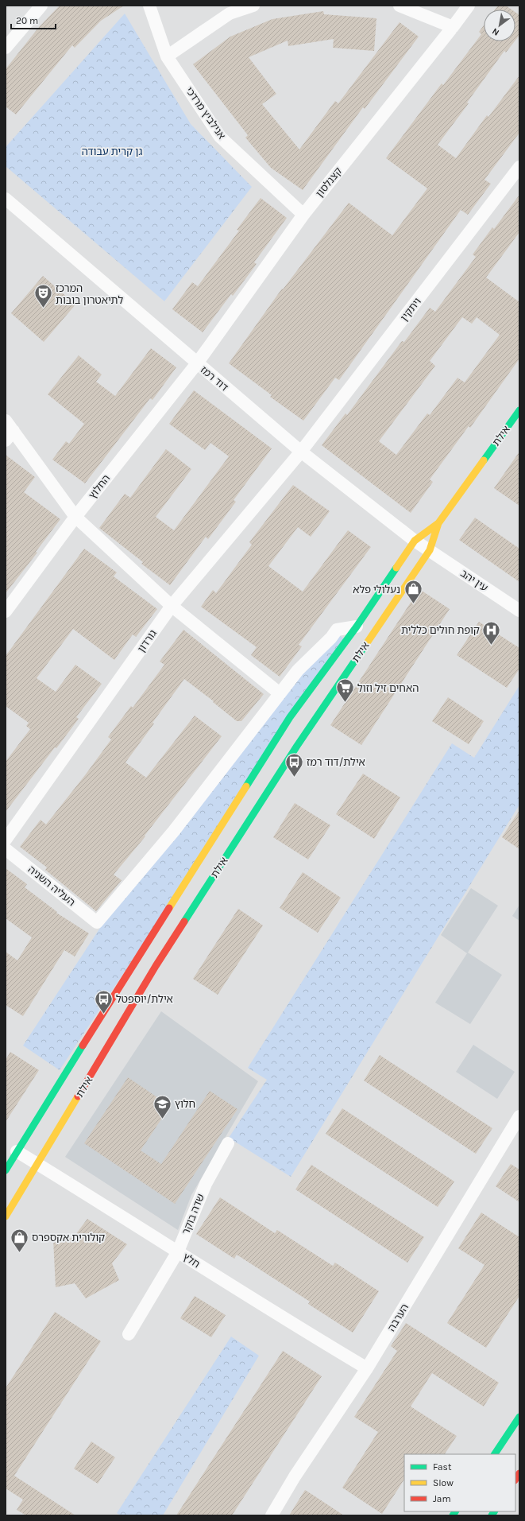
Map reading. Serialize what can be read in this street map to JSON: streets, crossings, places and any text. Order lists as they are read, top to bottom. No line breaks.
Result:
{"streets":{"main road":["אילת"],"street":["אנילביץ מרדכי","קצנלסון","ויתקין","דוד רמז","החלוץ","עין יהב","גורדון","העליה השניה","שדה בוקר","חלץ","הערבה"]},"crossings":[["אנילביץ מרדכי","קצנלסון"],["קצנלסון","דוד רמז"],["קצנלסון","החלוץ"],["ויתקין","דוד רמז"],["ויתקין","גורדון"],["דוד רמז","אילת"],["דוד רמז","החלוץ"],["דוד רמז","עין יהב"],["דוד רמז","גורדון"],["אילת","עין יהב"],["אילת","חלץ"],["שדה בוקר","חלץ"],["חלץ","הערבה"]],"parks":["גן קרית עבודה"],"places":{"theatre":["המרכז לתיאטרון בובות"],"shop":["נעלולי פלא","קולורית אקספרס"],"hospital":["קופת חולים כללית"],"supermarket":["האחים זיל וזול"],"bus stop":["אילת/דוד רמז","אילת/יוספטל"],"school or university":["חלוץ"]},"legend":["Fast","Slow","Jam"],"scale_bar":"20 m","north":"bottom left"}
